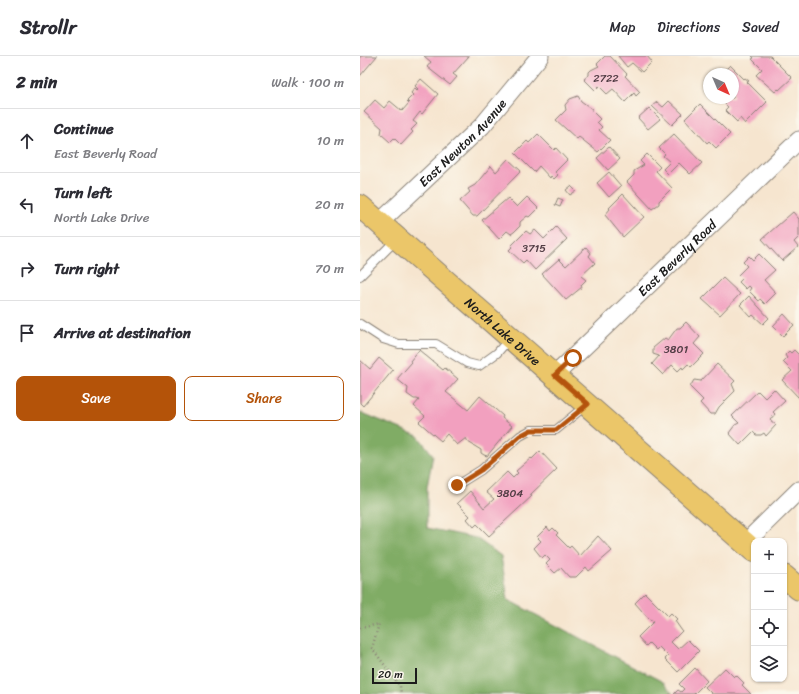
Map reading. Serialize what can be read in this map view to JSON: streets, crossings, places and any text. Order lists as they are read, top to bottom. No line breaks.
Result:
{"streets":{"main road":["North Lake Drive"],"street":["East Newton Avenue","East Beverly Road"]},"crossings":[["East Newton Avenue","North Lake Drive"],["East Beverly Road","North Lake Drive"]],"house_numbers":["2722","3715","3801","3804"],"scale_bar":"20 m","north":"bottom right","page":{"header":"Strollr","nav":["Map","Directions","Saved"],"heading":["2 min","Walk · 100 m"],"list":[["Continue","East Beverly Road","10 m"],["Turn left","North Lake Drive","20 m"],["Turn right","70 m"],"Arrive at destination"],"buttons":["Save","Share"],"map_buttons":["+","−"],"scale":"20 m"}}
